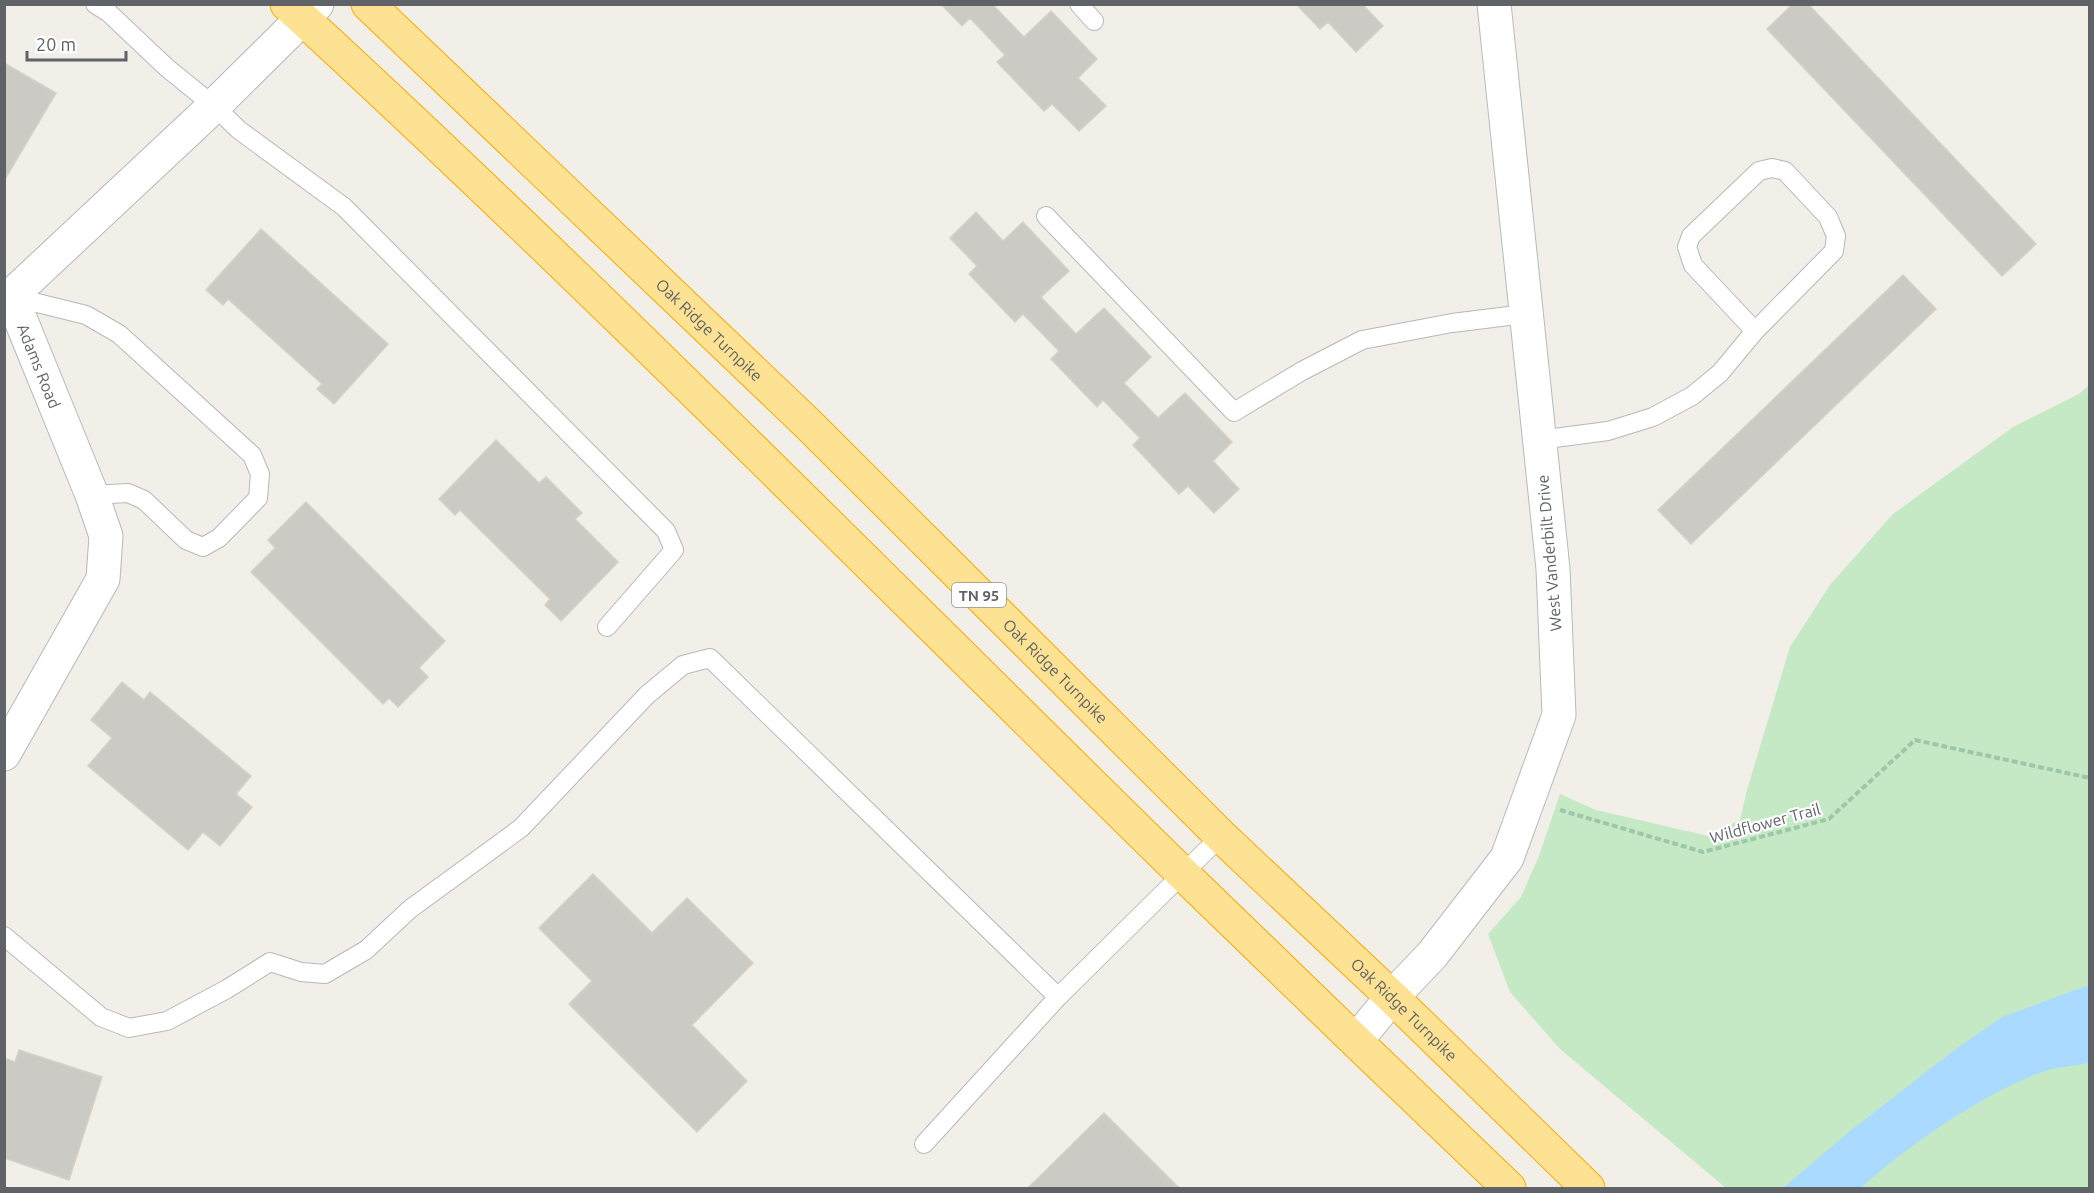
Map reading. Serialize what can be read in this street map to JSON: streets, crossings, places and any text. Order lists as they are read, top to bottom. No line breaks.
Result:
{"streets":{"highway":["Oak Ridge Turnpike","TN 95"],"street":["Adams Road","West Vanderbilt Drive"],"path":["Wildflower Trail"]},"crossings":[["Oak Ridge Turnpike","West Vanderbilt Drive"],["West Vanderbilt Drive","Wildflower Trail"]],"scale_bar":"20 m"}
